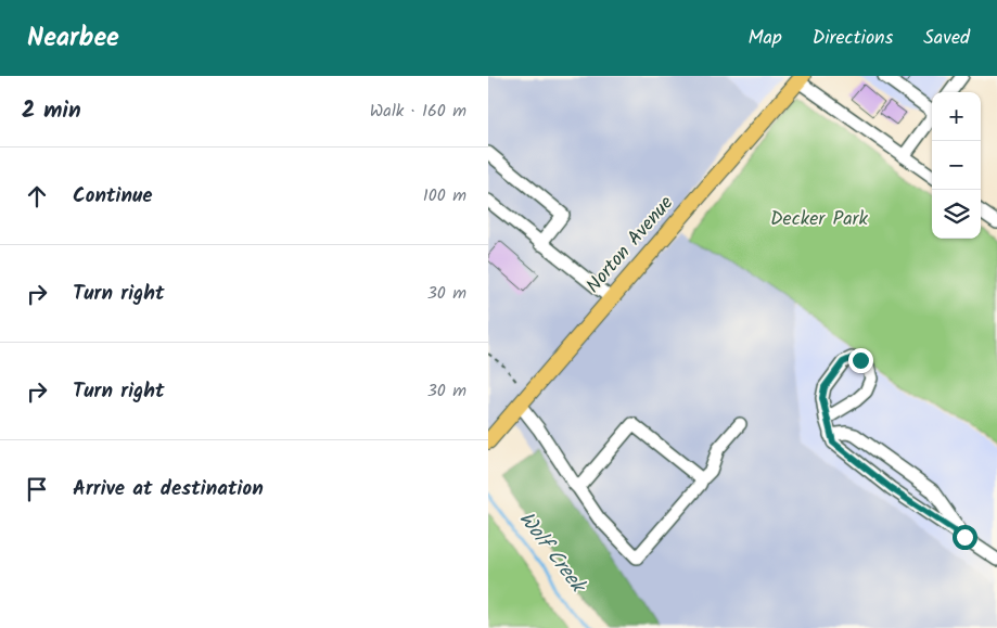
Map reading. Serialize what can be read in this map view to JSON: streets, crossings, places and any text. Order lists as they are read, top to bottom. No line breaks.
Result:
{"streets":{"main road":["Norton Avenue"]},"water":["Wolf Creek"],"parks":["Decker Park"],"page":{"header":"Nearbee","nav":["Map","Directions","Saved"],"heading":["2 min","Walk · 160 m"],"map_buttons":["+","−"],"list":[["Continue","100 m"],["Turn right","30 m"],["Turn right","30 m"],"Arrive at destination"]}}
